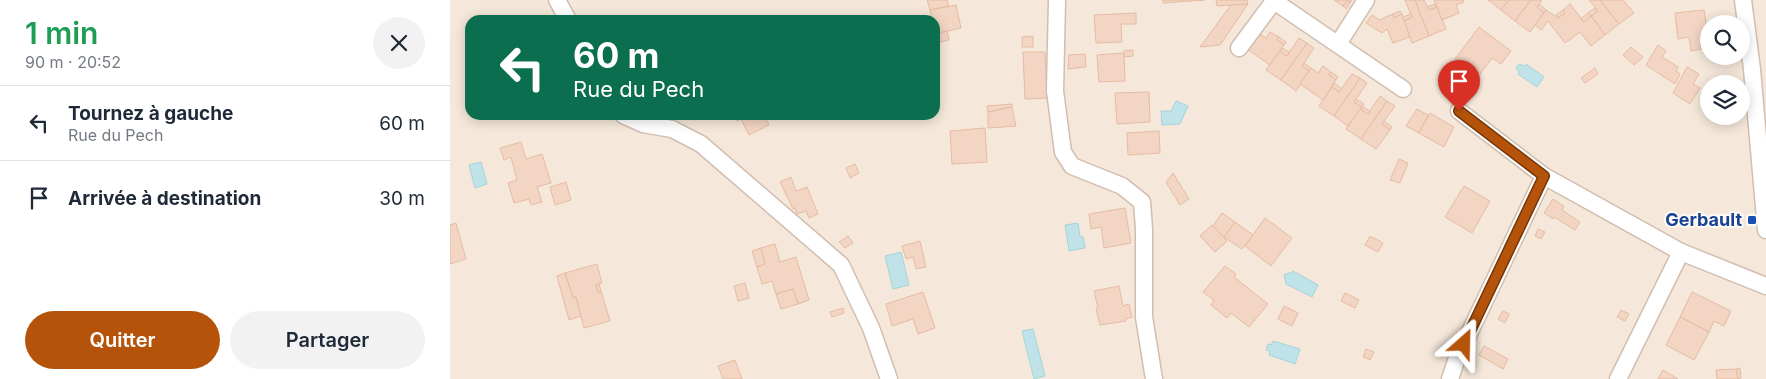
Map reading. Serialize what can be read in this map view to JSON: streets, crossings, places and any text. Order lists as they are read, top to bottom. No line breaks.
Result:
{"places":{"transit":["Gerbault"]},"page":{"heading":["1 min","90 m · 20:52"],"turn":["60 m","Rue du Pech"],"list":[{"name":"Tournez à gauche","note":"Rue du Pech","value":"60 m"},{"name":"Arrivée à destination","value":"30 m"}],"buttons":["Quitter","Partager"]}}
